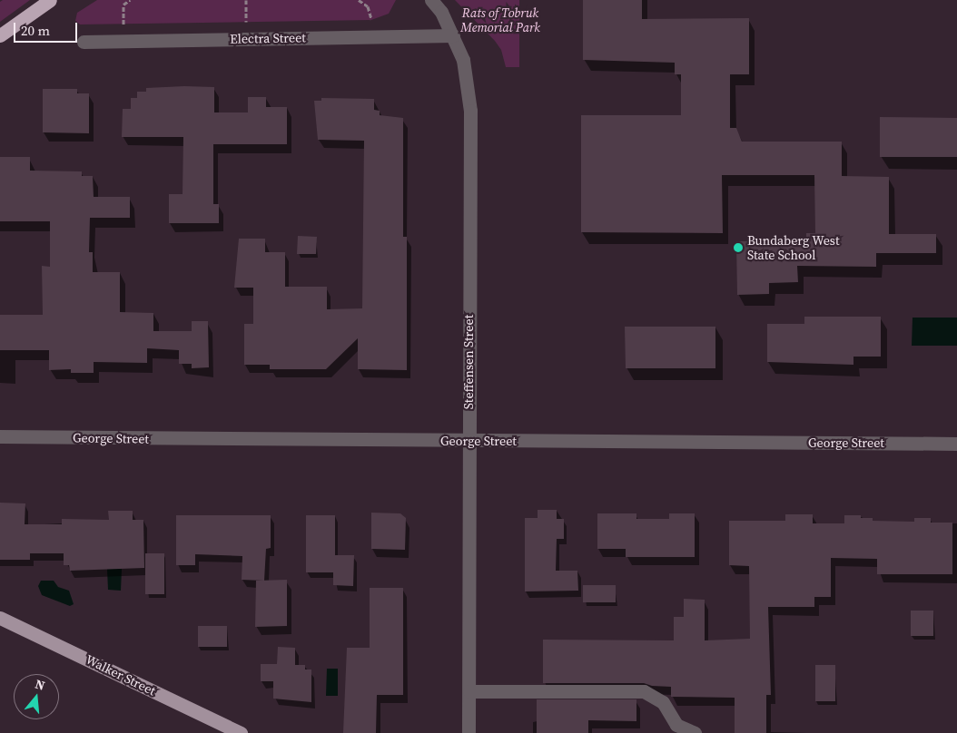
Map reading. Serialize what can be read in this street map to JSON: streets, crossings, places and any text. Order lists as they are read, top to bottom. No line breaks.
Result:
{"streets":{"main road":["Walker Street"],"street":["Electra Street","Steffensen Street","George Street"]},"crossings":[["Electra Street","Steffensen Street"],["Steffensen Street","George Street"]],"parks":["Rats of Tobruk Memorial Park"],"places":["Bundaberg West State School"],"scale_bar":"20 m","north":"top"}
